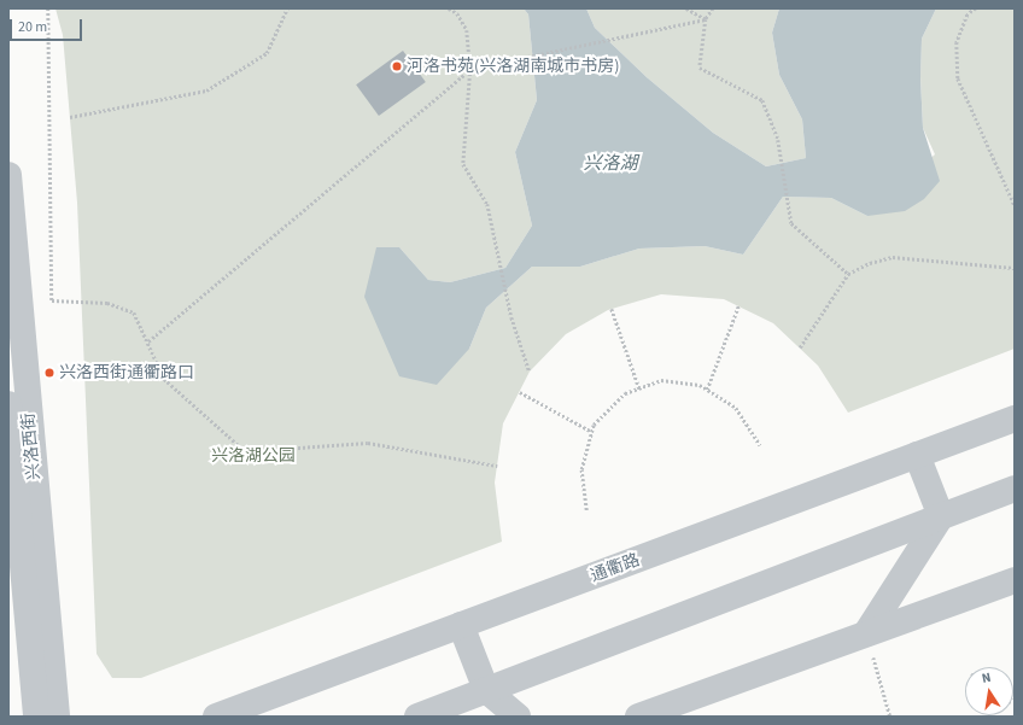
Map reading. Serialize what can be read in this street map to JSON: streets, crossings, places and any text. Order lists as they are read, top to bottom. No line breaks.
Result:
{"streets":{"street":["兴洛西街","通衢路"]},"water":["兴洛湖"],"parks":["兴洛湖公园"],"places":["河洛书苑(兴洛湖南城市书房)","兴洛西街通衢路口"],"scale_bar":"20 m","north":"top"}
